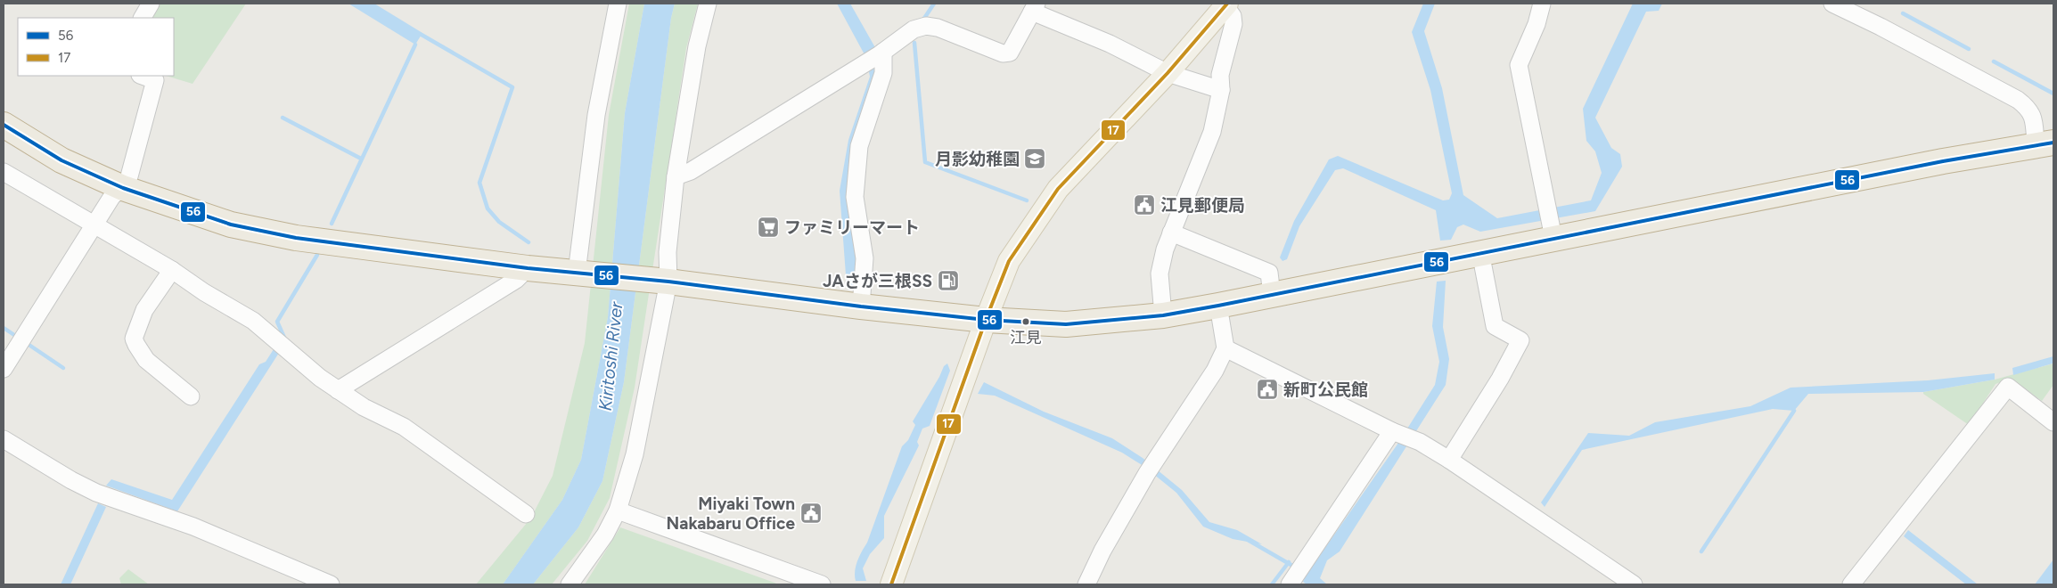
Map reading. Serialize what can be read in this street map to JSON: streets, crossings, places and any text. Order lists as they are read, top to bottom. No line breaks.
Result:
{"water":["Kiritoshi River"],"places":{"school or university":["月影幼稚園"],"public building":["江見郵便局","新町公民館","Miyaki Town Nakabaru Office"],"supermarket":["ファミリーマート"],"fuel station":["JAさが三根SS"],"other":["江見"]},"lines":["transit line 17","transit line 56"],"legend":["56","17"]}
